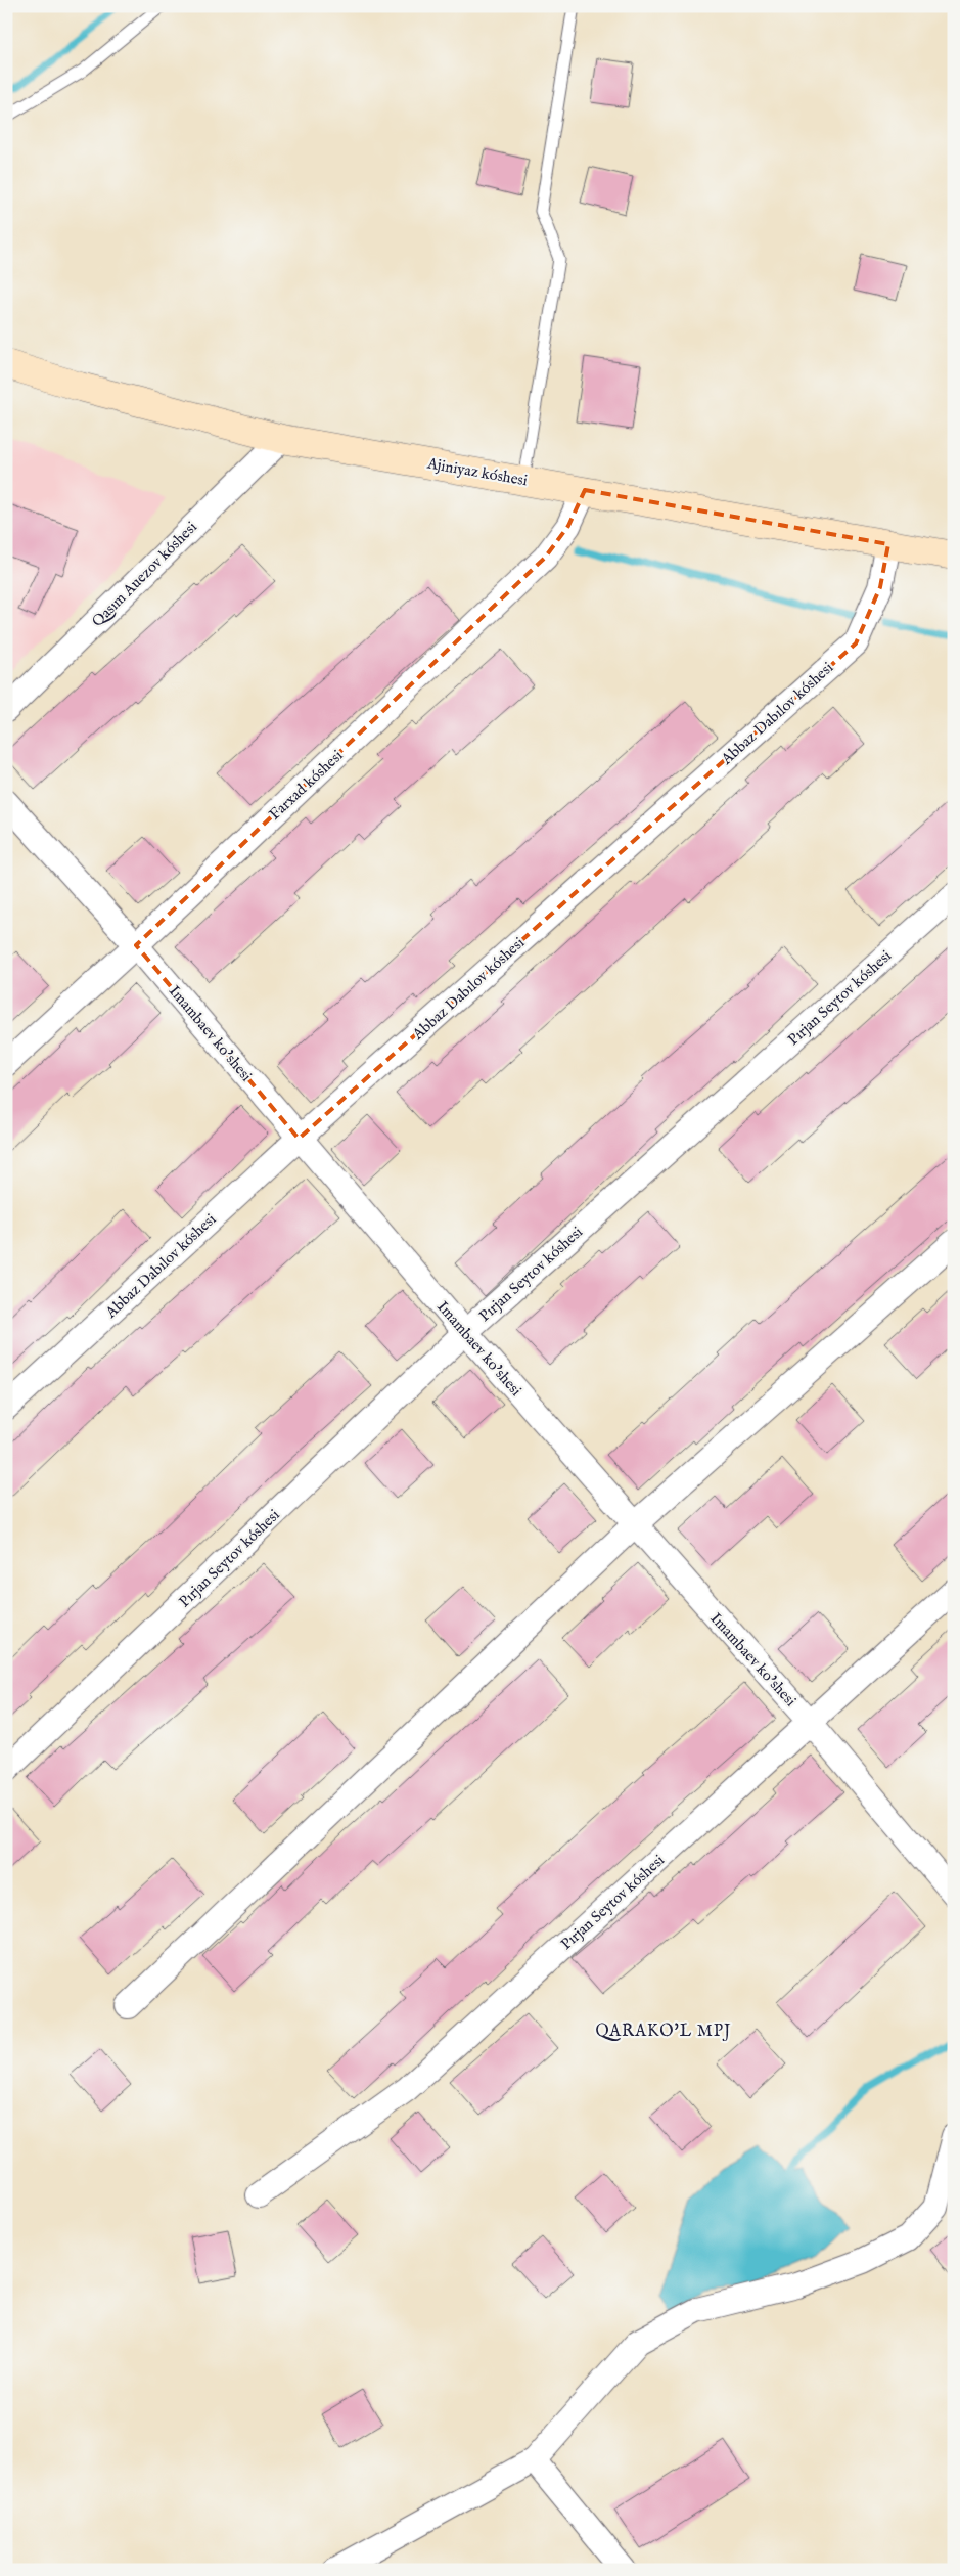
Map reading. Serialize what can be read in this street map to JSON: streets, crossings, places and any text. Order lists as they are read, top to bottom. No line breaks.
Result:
{"streets":{"street":["Ajiniyaz kóshesi","Qasım Auezov kóshesi","Abbaz Dabılov kóshesi","Farxad kóshesi","Pırjan Seytov kóshesi","Imambaev ko'shesi"]},"crossings":[["Ajiniyaz kóshesi","Qasım Auezov kóshesi"],["Ajiniyaz kóshesi","Abbaz Dabılov kóshesi"],["Ajiniyaz kóshesi","Farxad kóshesi"],["Abbaz Dabılov kóshesi","Imambaev ko'shesi"],["Farxad kóshesi","Imambaev ko'shesi"],["Pırjan Seytov kóshesi","Imambaev ko'shesi"]],"districts":["QARAKO'L MPJ"]}
